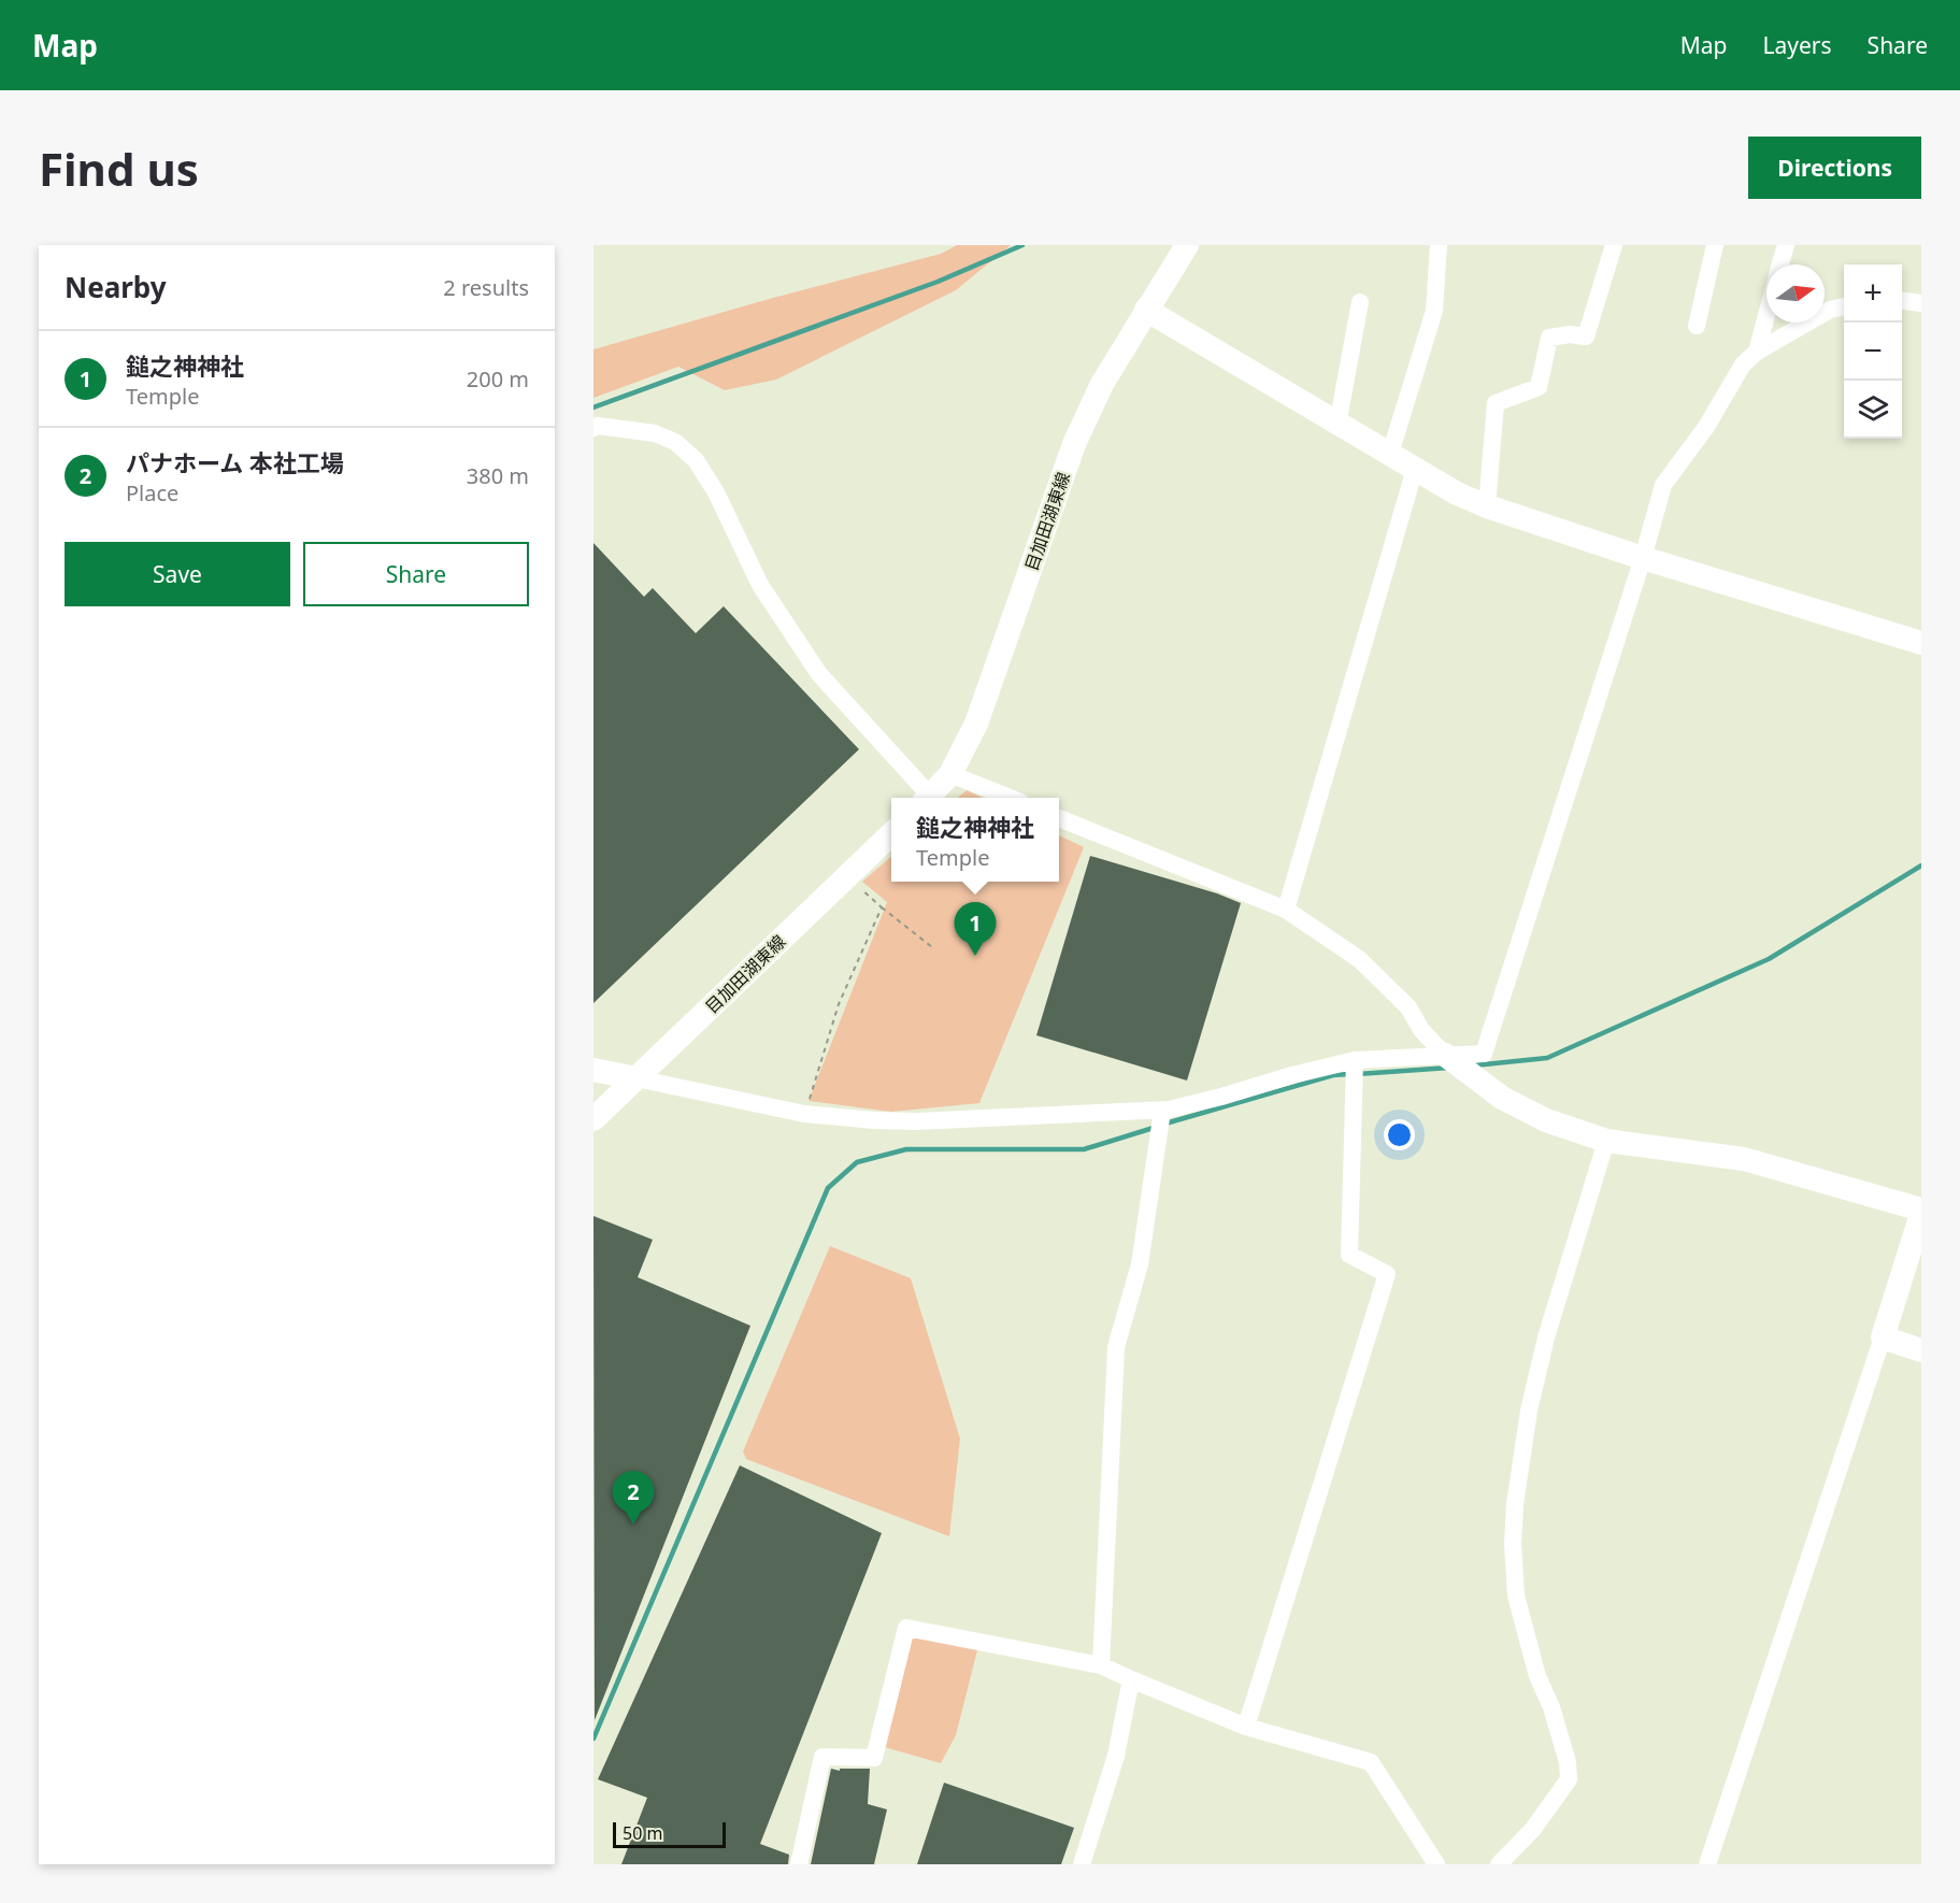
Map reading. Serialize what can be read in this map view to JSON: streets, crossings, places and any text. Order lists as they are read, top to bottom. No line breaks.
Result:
{"streets":{"street":["目加田湖東線"]},"scale_bar":"50 m","north":"right","page":{"header":"Map","nav":["Map","Layers","Share"],"buttons":["Directions",["Save","Share"]],"title":"Find us","heading":["Nearby","2 results"],"map_buttons":["+","−"],"list":[{"mark":"1","name":"鎚之神神社","note":"Temple","value":"200 m"},{"mark":"2","name":"パナホーム 本社工場","note":"Place","value":"380 m"}],"popup":["鎚之神神社","Temple"],"pins":["1","2"],"scale":"50 m"}}
